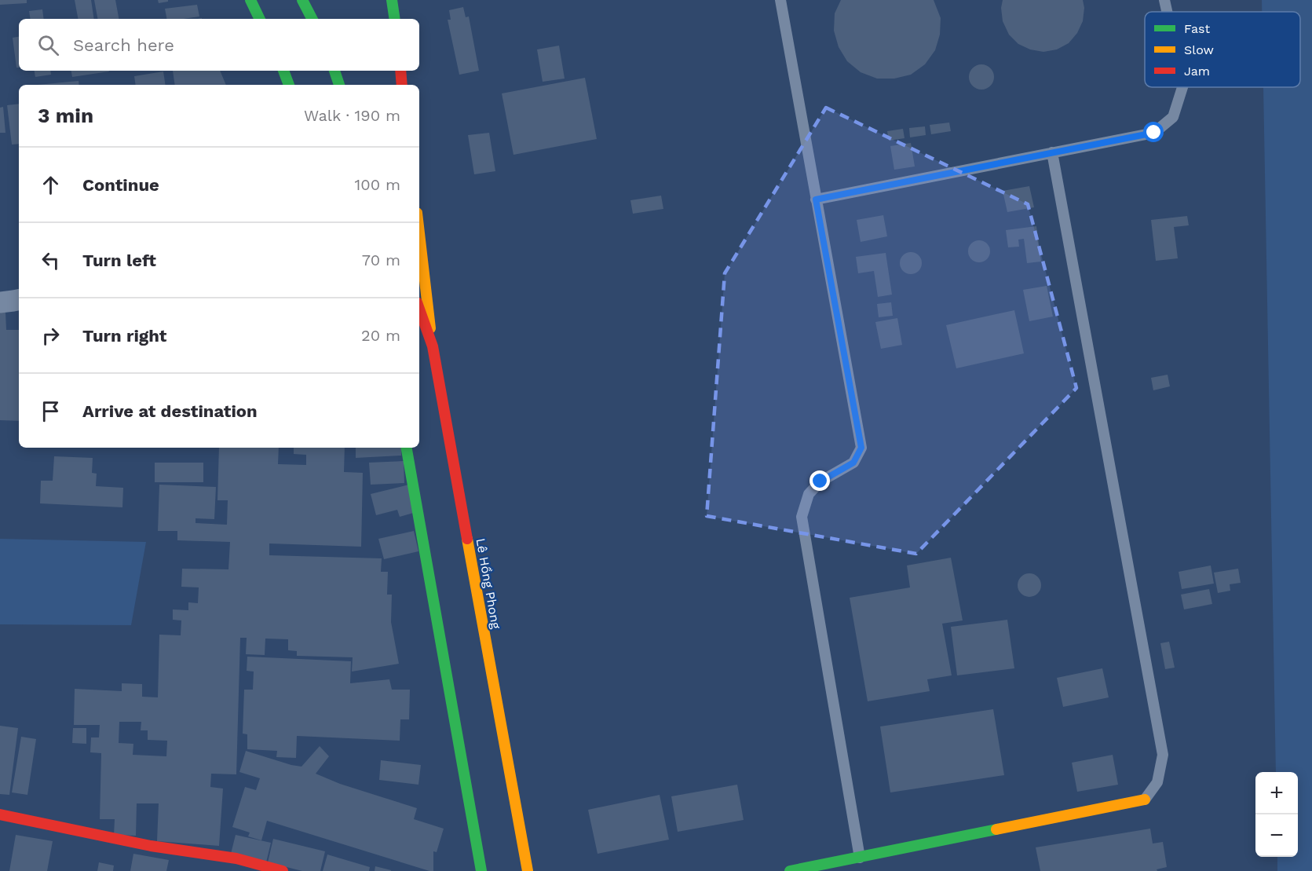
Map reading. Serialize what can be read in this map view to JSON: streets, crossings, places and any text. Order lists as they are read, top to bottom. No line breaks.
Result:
{"streets":{"main road":["Lê Hồng Phong"]},"legend":["Fast","Slow","Jam"],"page":{"search":"Search here","heading":["3 min","Walk · 190 m"],"list":[["Continue","100 m"],["Turn left","70 m"],["Turn right","20 m"],"Arrive at destination"],"map_buttons":["+","−"]}}
